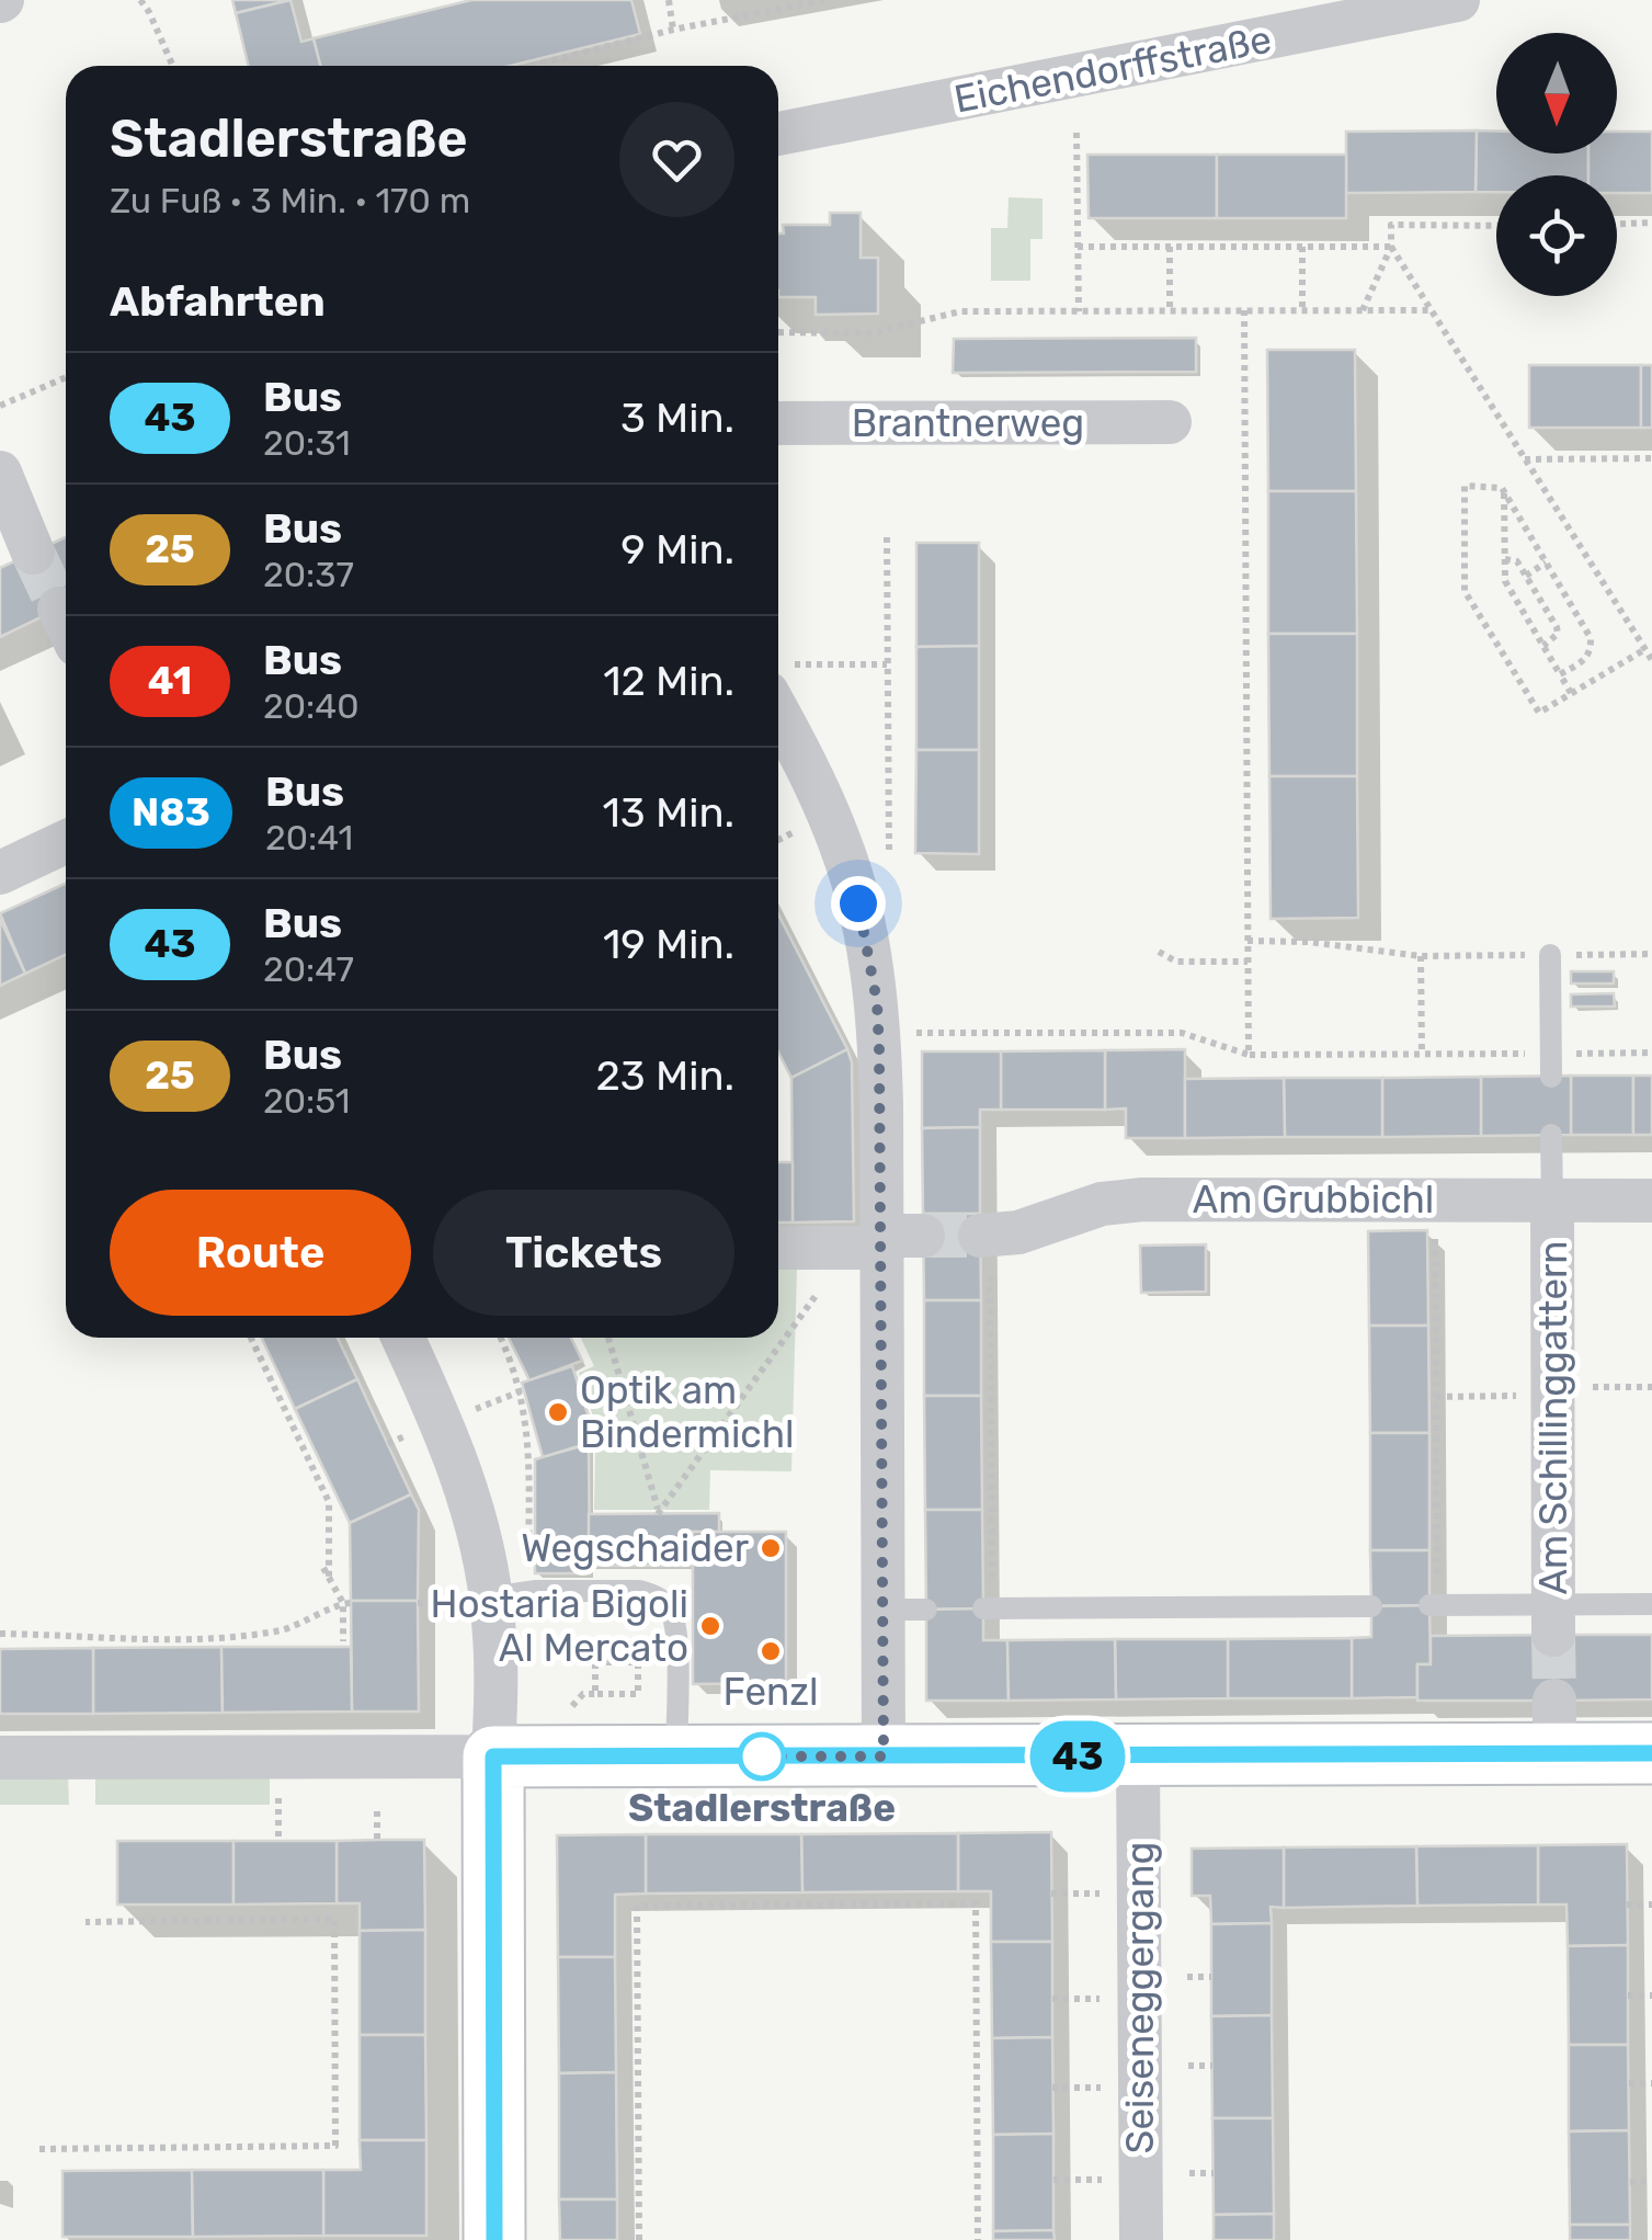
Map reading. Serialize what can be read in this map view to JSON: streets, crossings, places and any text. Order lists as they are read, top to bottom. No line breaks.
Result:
{"streets":{"street":["Eichendorffstraße","Brantnerweg","Am Grubbichl","Am Schillinggattern","Seiseneggergang"]},"crossings":[["Am Grubbichl","Am Schillinggattern"]],"places":["Optik am Bindermichl","Wegschaider","Hostaria Bigoli Al Mercato","Fenzl","Stadlerstraße"],"lines":["bus line 43"],"north":"bottom","page":{"on_map":"43","heading":[["Stadlerstraße","Zu Fuß · 3 Min. · 170 m"],"Abfahrten"],"list":[{"mark":"43","name":"Bus","note":"20:31","value":"3 Min."},{"mark":"25","name":"Bus","note":"20:37","value":"9 Min."},{"mark":"41","name":"Bus","note":"20:40","value":"12 Min."},{"mark":"N83","name":"Bus","note":"20:41","value":"13 Min."},{"mark":"43","name":"Bus","note":"20:47","value":"19 Min."},{"mark":"25","name":"Bus","note":"20:51","value":"23 Min."}],"buttons":["Route","Tickets"]}}
